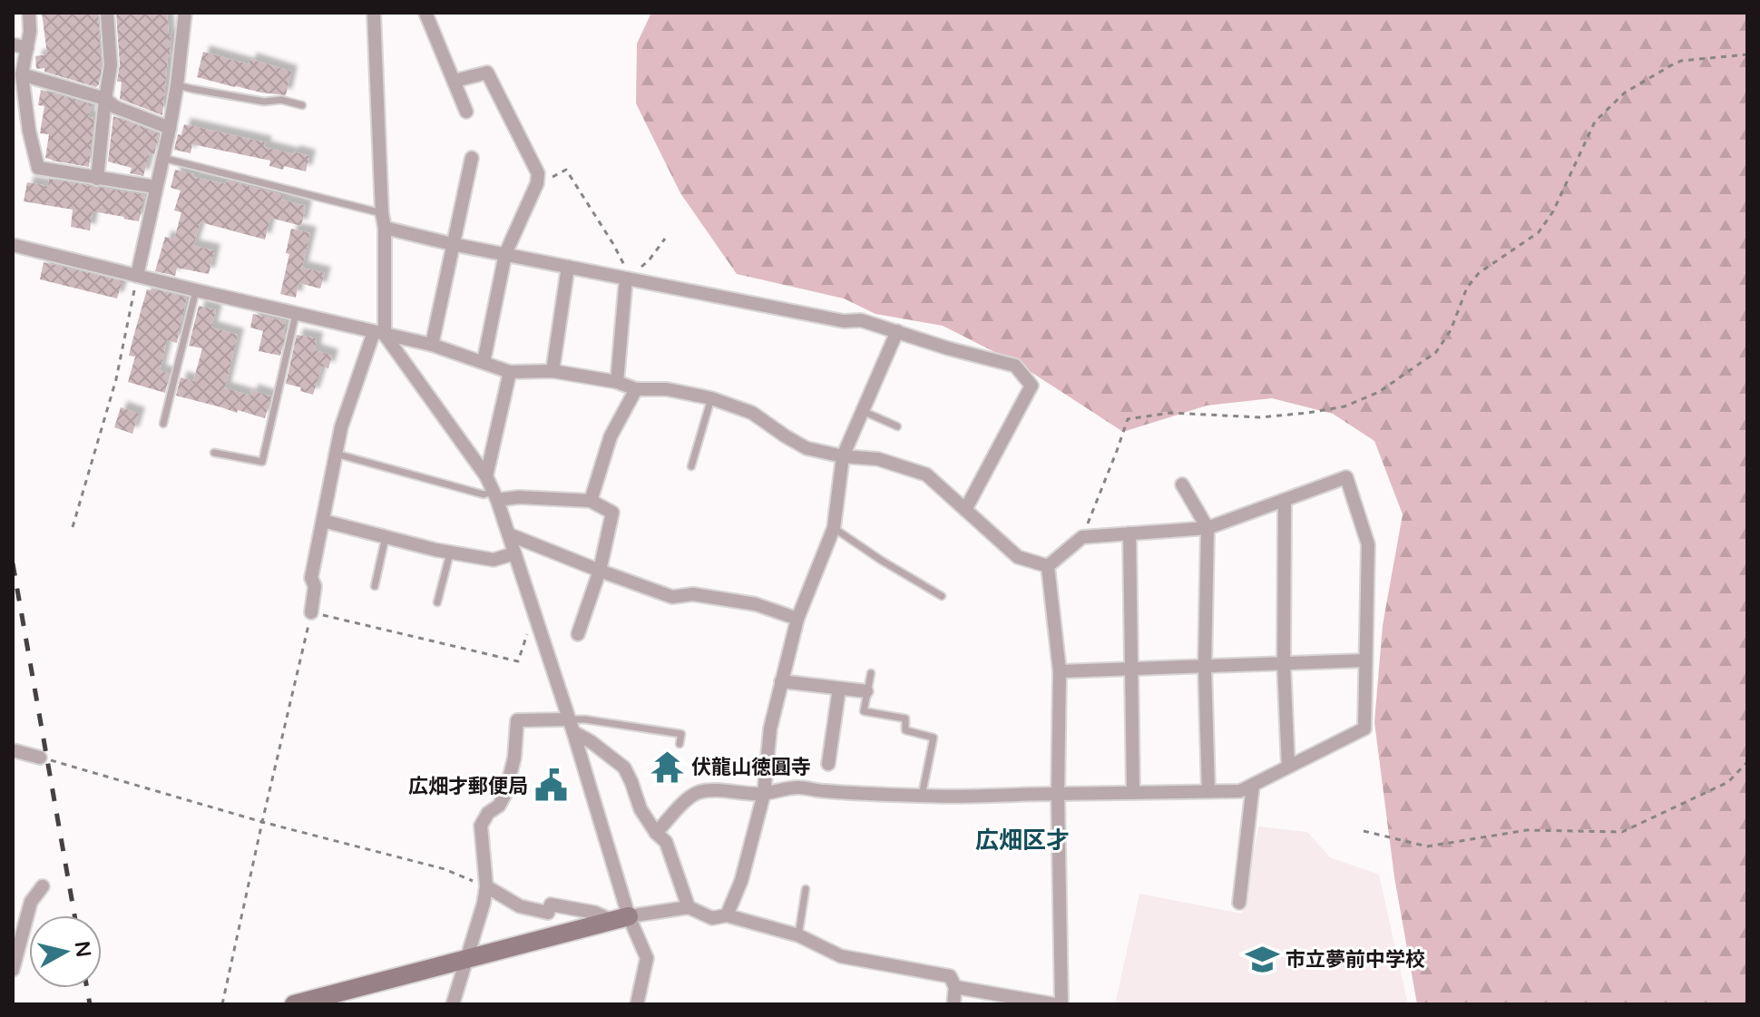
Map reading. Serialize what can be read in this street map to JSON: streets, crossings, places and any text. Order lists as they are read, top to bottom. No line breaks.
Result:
{"districts":["広畑区才"],"places":{"temple":["伏龍山徳圓寺"],"public building":["広畑才郵便局"],"school or university":["市立夢前中学校"]},"north":"right"}
